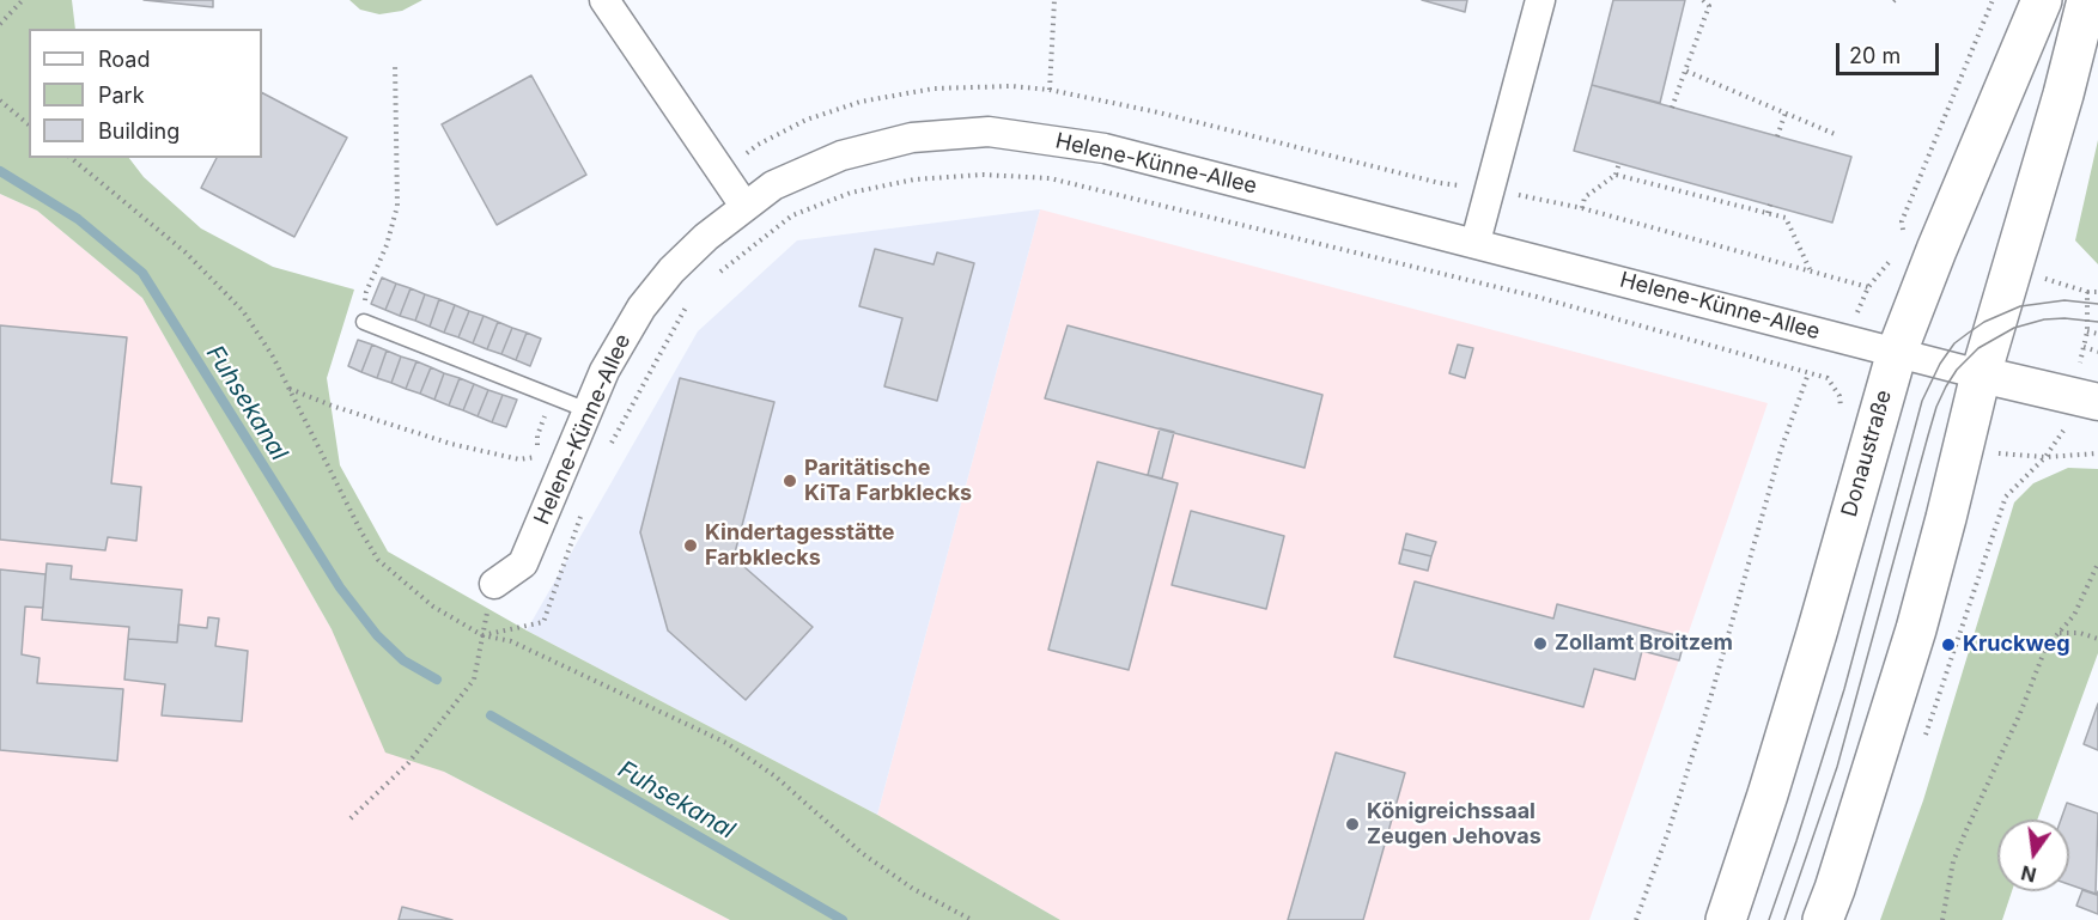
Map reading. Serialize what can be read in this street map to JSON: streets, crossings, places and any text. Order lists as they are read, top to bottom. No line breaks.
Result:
{"streets":{"main road":["Donaustraße"],"street":["Helene-Künne-Allee"]},"crossings":[["Helene-Künne-Allee","Donaustraße"]],"water":["Fuhsekanal"],"places":["Paritätische KiTa Farbklecks","Kindertagesstätte Farbklecks","Zollamt Broitzem","Kruckweg","Königreichssaal Zeugen Jehovas"],"legend":["Road","Park","Building"],"scale_bar":"20 m","north":"bottom"}
